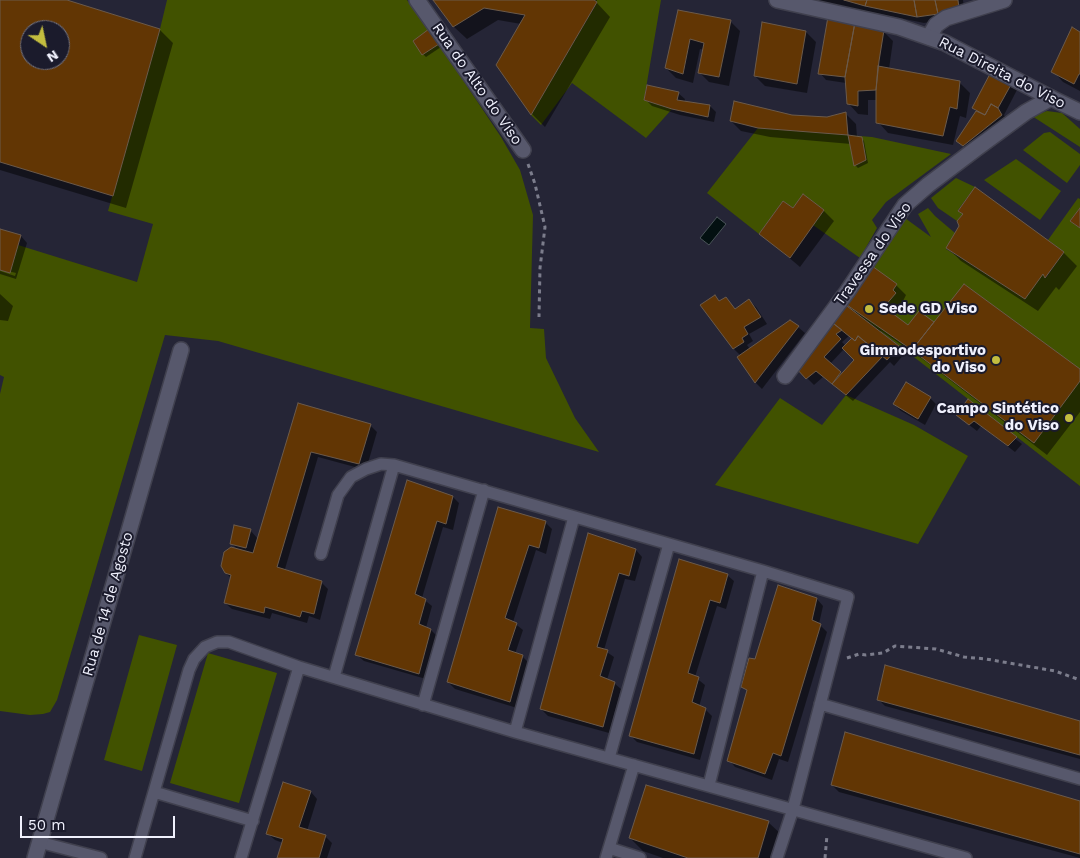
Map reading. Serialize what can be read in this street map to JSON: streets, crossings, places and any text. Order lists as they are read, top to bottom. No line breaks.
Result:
{"streets":{"street":["Rua Direita do Viso","Rua do Alto do Viso","Travessa do Viso","Rua de 14 de Agosto"]},"crossings":[["Rua Direita do Viso","Travessa do Viso"]],"places":["Sede GD Viso","Gimnodesportivo do Viso","Campo Sintético do Viso"],"scale_bar":"50 m","north":"bottom right"}
